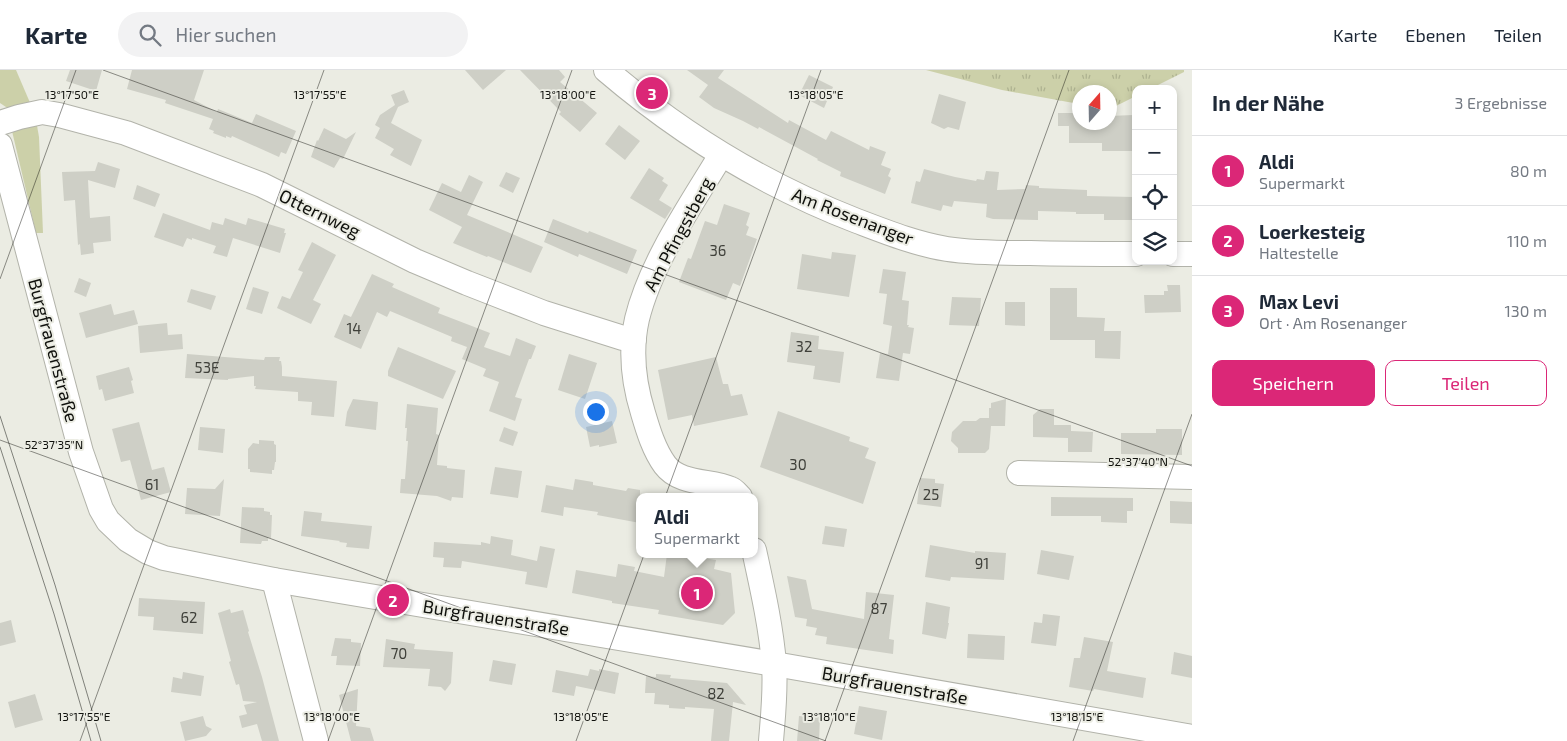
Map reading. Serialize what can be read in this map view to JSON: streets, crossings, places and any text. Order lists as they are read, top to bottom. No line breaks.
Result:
{"streets":{"street":["Otternweg","Am Rosenanger","Am Pfingstberg","Burgfrauenstraße"]},"crossings":[["Otternweg","Am Pfingstberg"],["Am Rosenanger","Am Pfingstberg"]],"house_numbers":["36","14","32","53E","30","61","25","91","87","62","70","82"],"north":"top","page":{"header":"Karte","search":"Hier suchen","nav":["Karte","Ebenen","Teilen"],"heading":["In der Nähe","3 Ergebnisse"],"pins":["3","1","2"],"map_buttons":["+","−"],"list":[{"mark":"1","name":"Aldi","note":"Supermarkt","value":"80 m"},{"mark":"2","name":"Loerkesteig","note":"Haltestelle","value":"110 m"},{"mark":"3","name":"Max Levi","note":"Ort · Am Rosenanger","value":"130 m"}],"buttons":["Speichern","Teilen"],"popup":["Aldi","Supermarkt"]},"coordinates":["13°17'55\"E","13°18'00\"E","13°18'05\"E","13°17'50\"E","52°37'35\"N","52°37'40\"N","13°18'10\"E","13°18'15\"E"]}
